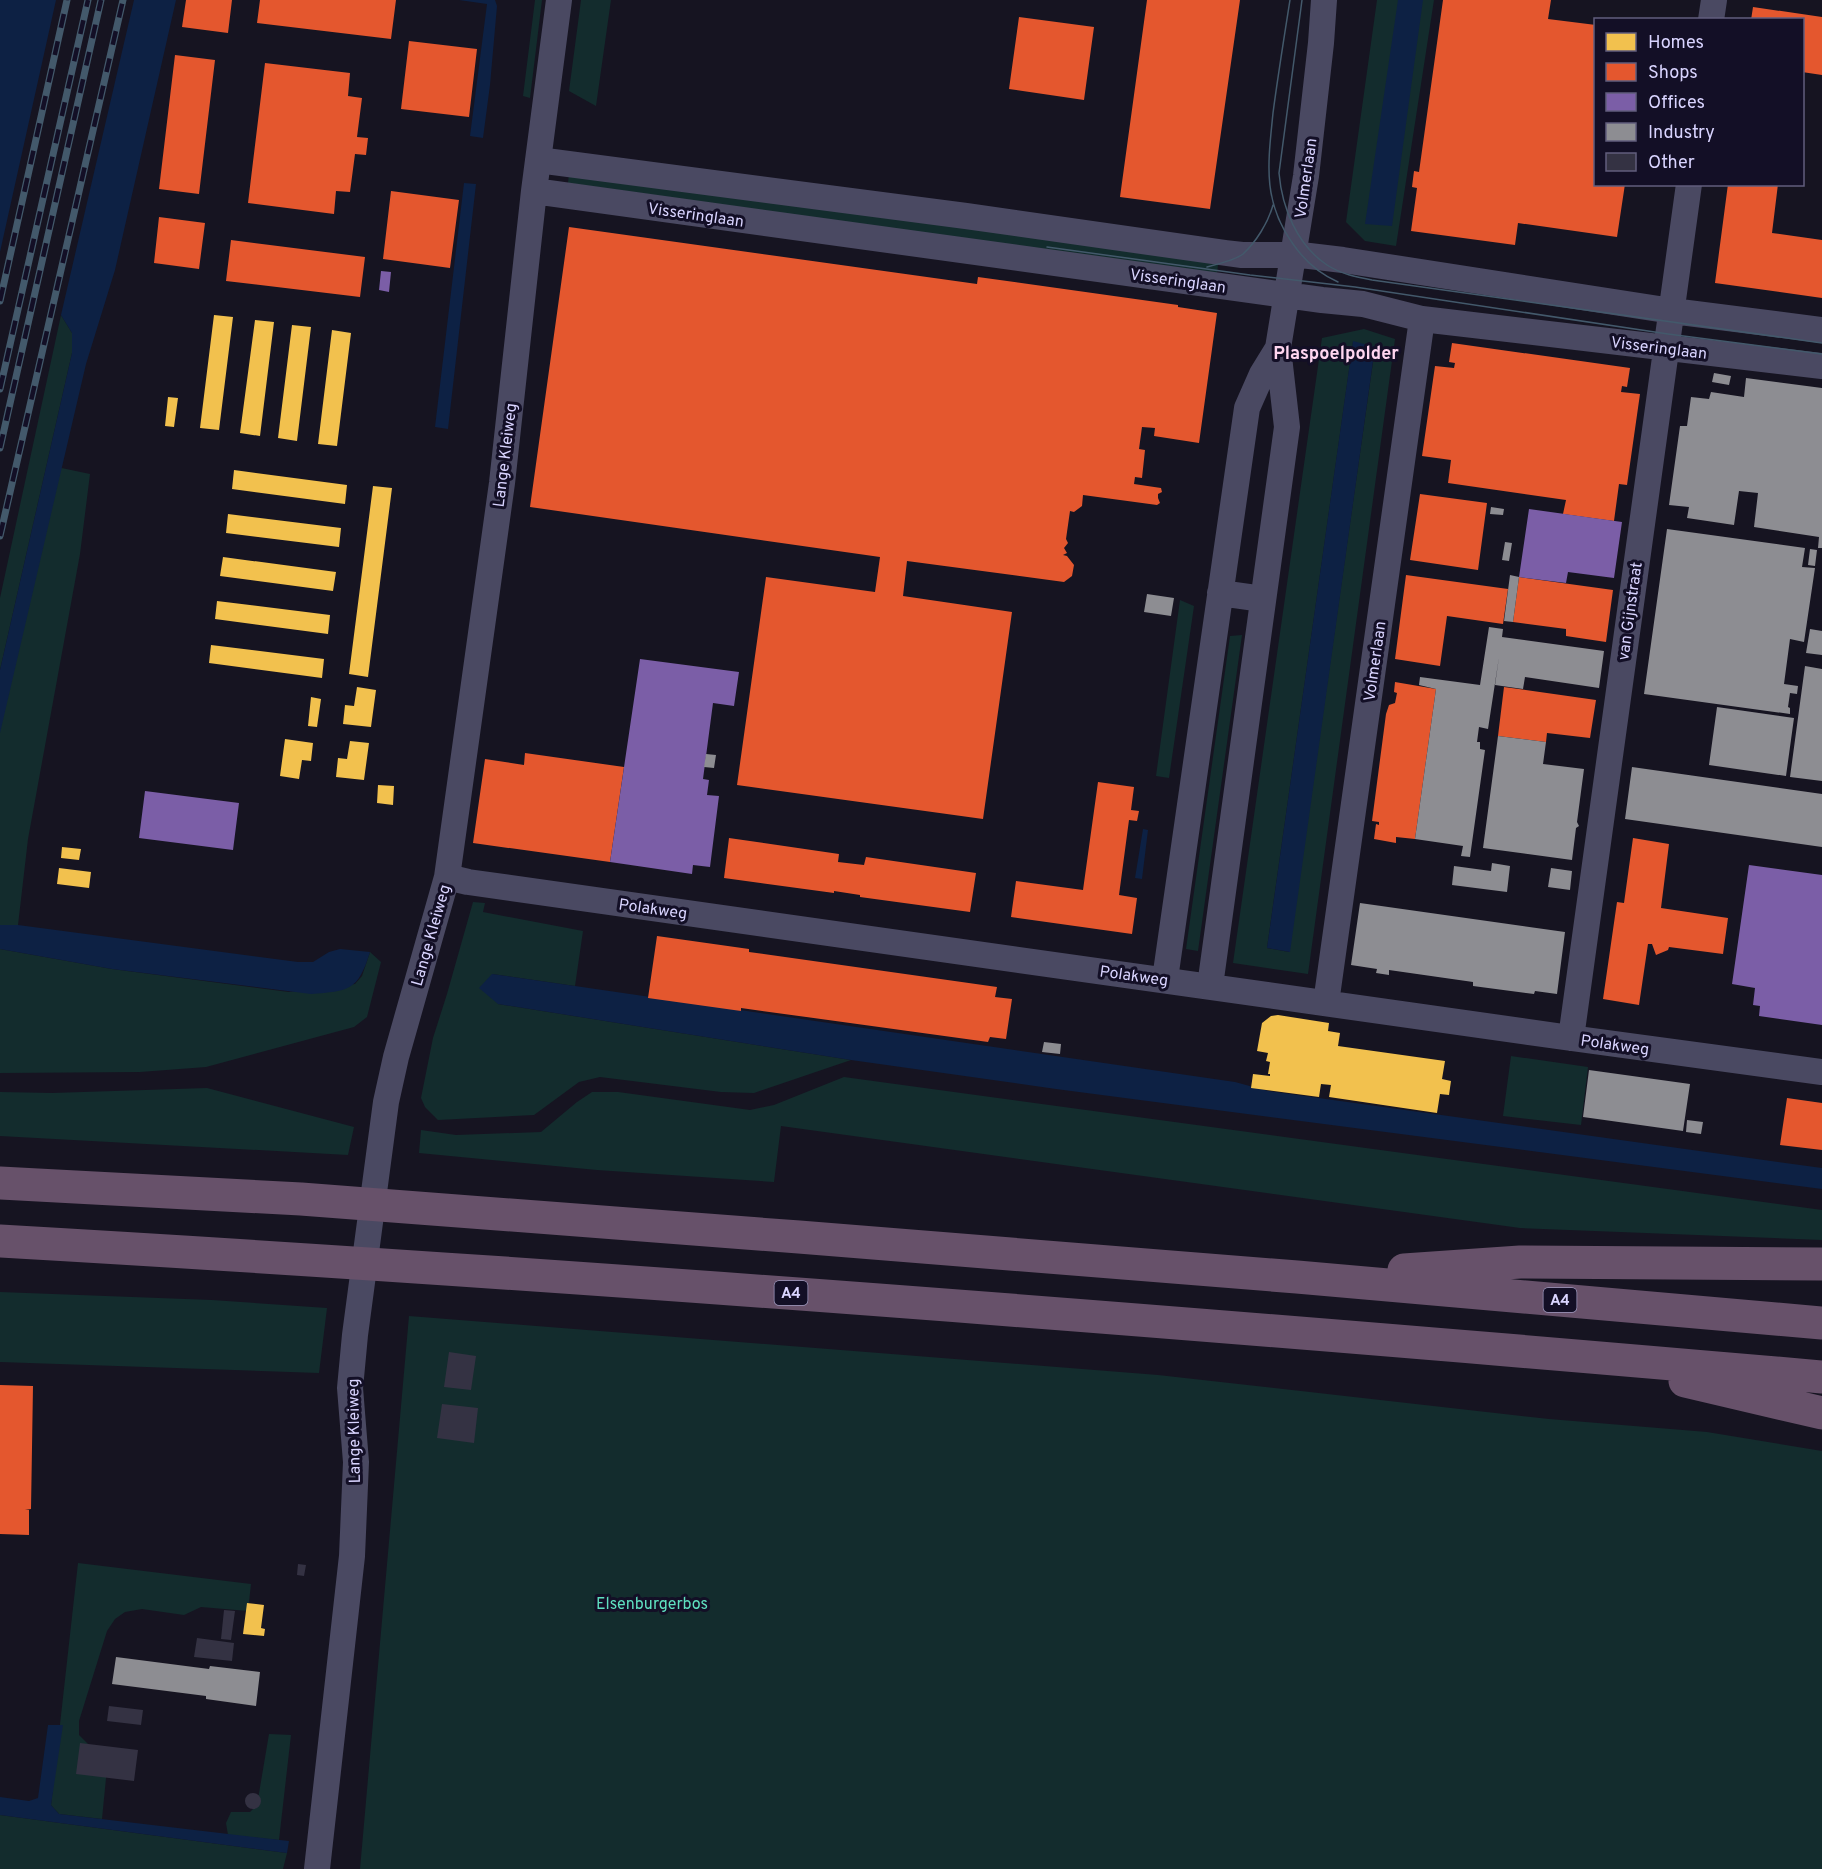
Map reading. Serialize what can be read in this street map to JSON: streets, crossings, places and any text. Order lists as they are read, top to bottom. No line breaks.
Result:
{"streets":{"highway":["A4"],"street":["Volmerlaan","Visseringlaan","Lange Kleiweg","van Gijnstraat","Polakweg"]},"crossings":[["Volmerlaan","Visseringlaan"],["Volmerlaan","Polakweg"],["Visseringlaan","Lange Kleiweg"],["Visseringlaan","van Gijnstraat"],["Lange Kleiweg","Polakweg"],["van Gijnstraat","Polakweg"]],"districts":["Plaspoelpolder"],"parks":["Elsenburgerbos"],"legend":["Homes","Shops","Offices","Industry","Other"]}
